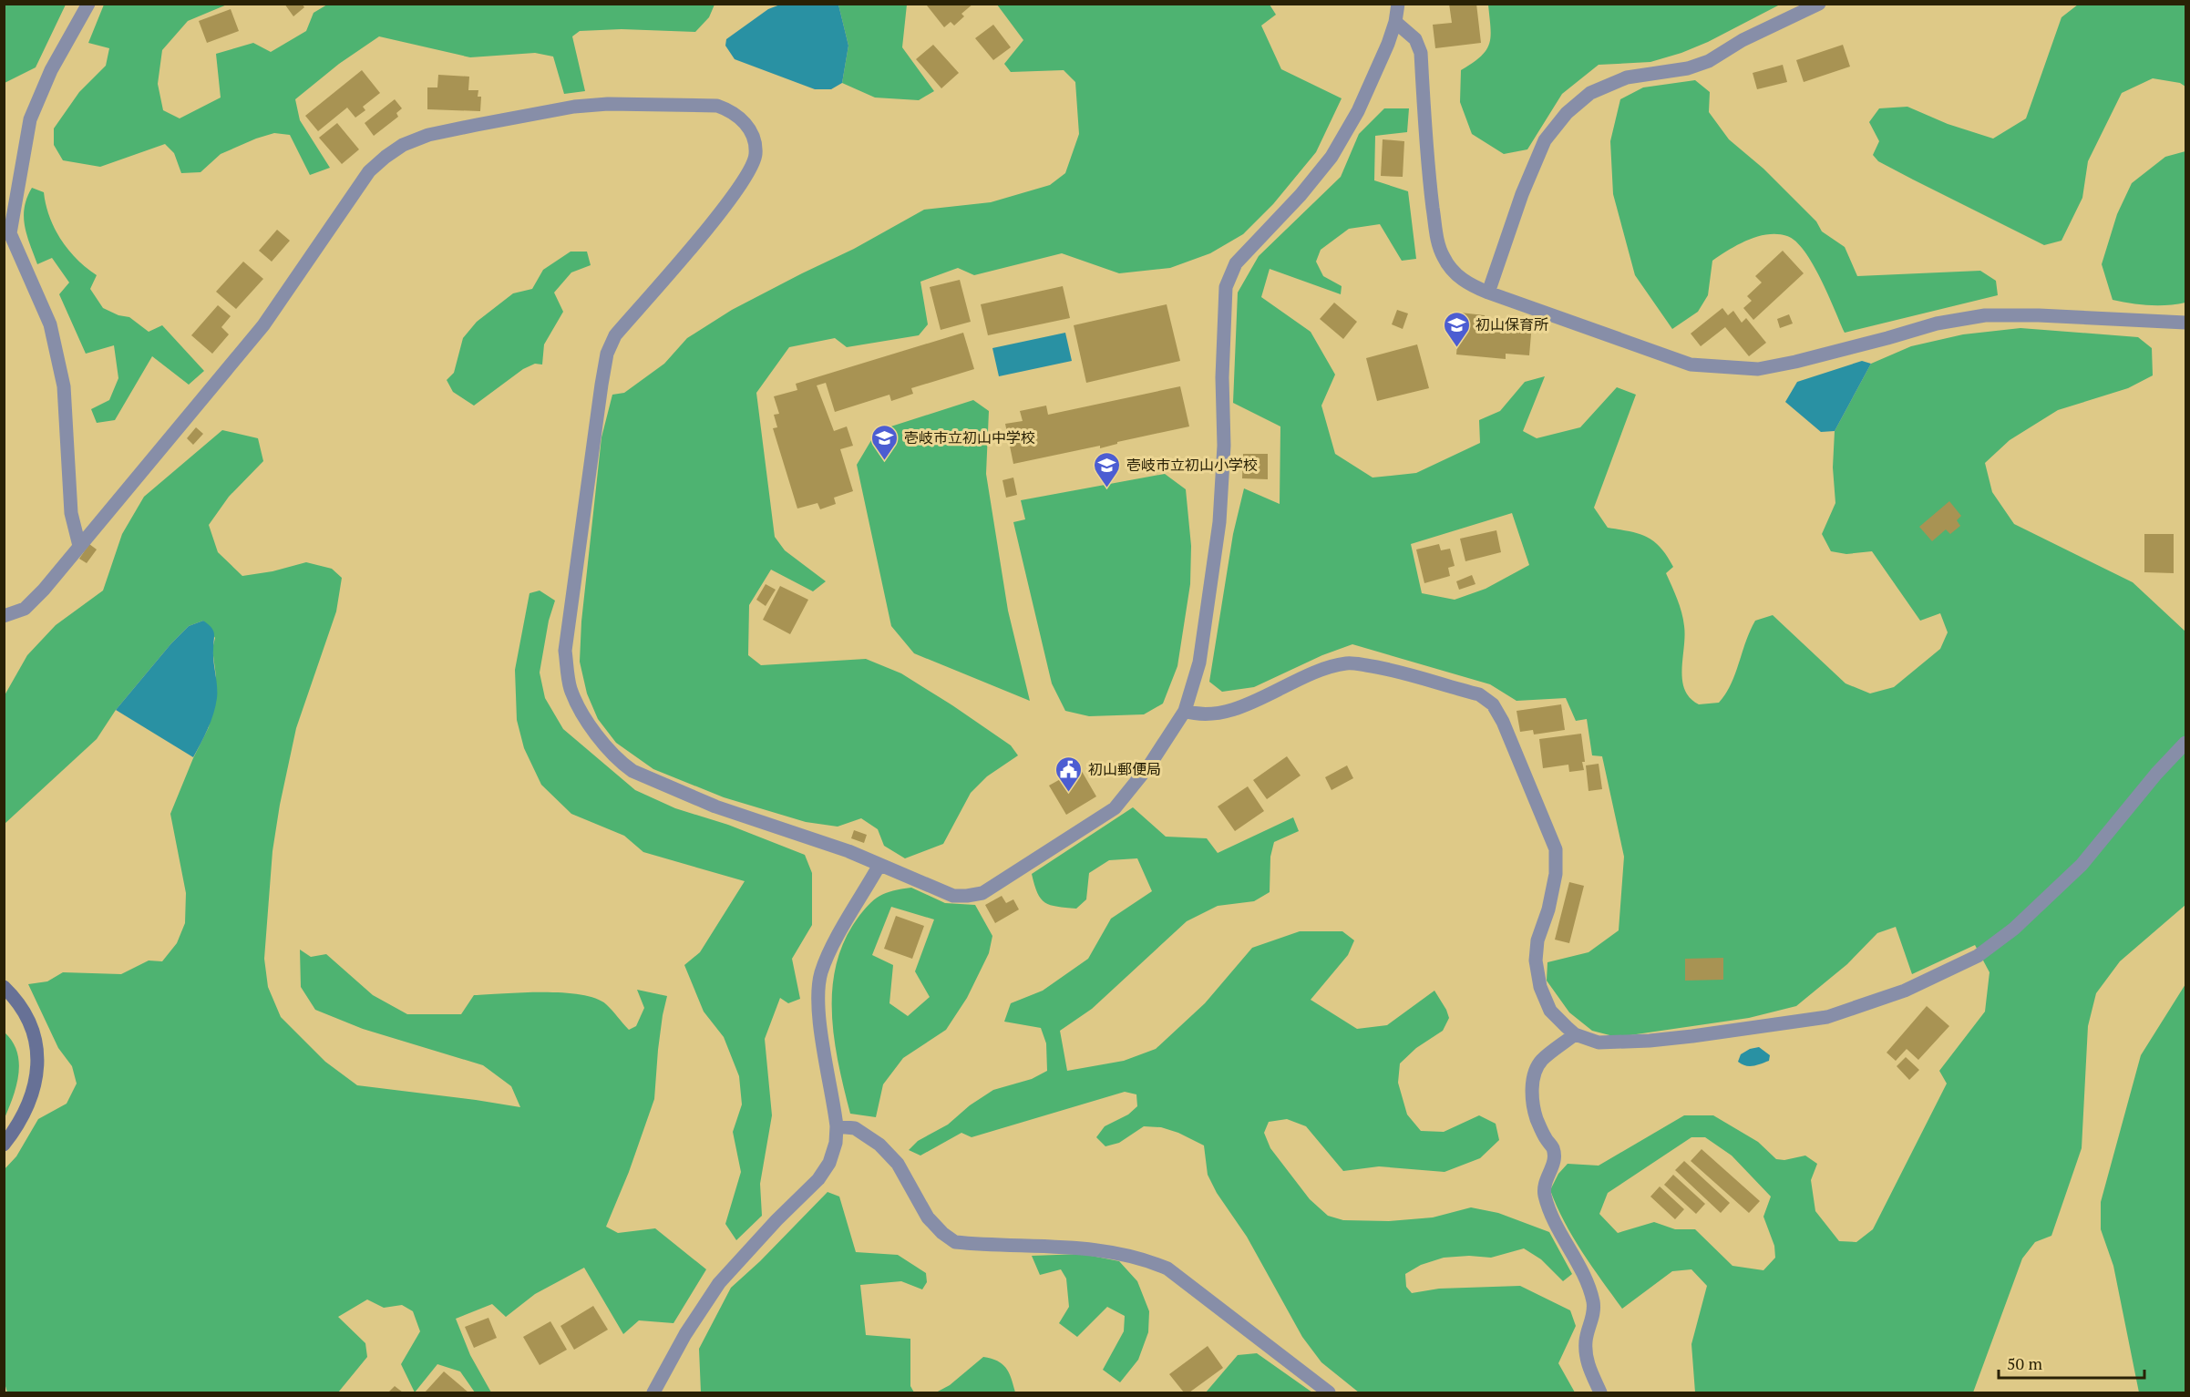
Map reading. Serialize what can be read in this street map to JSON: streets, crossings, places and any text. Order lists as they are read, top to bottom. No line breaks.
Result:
{"places":{"school or university":["初山保育所","壱岐市立初山中学校","壱岐市立初山小学校"],"public building":["初山郵便局"]},"scale_bar":"50 m"}
